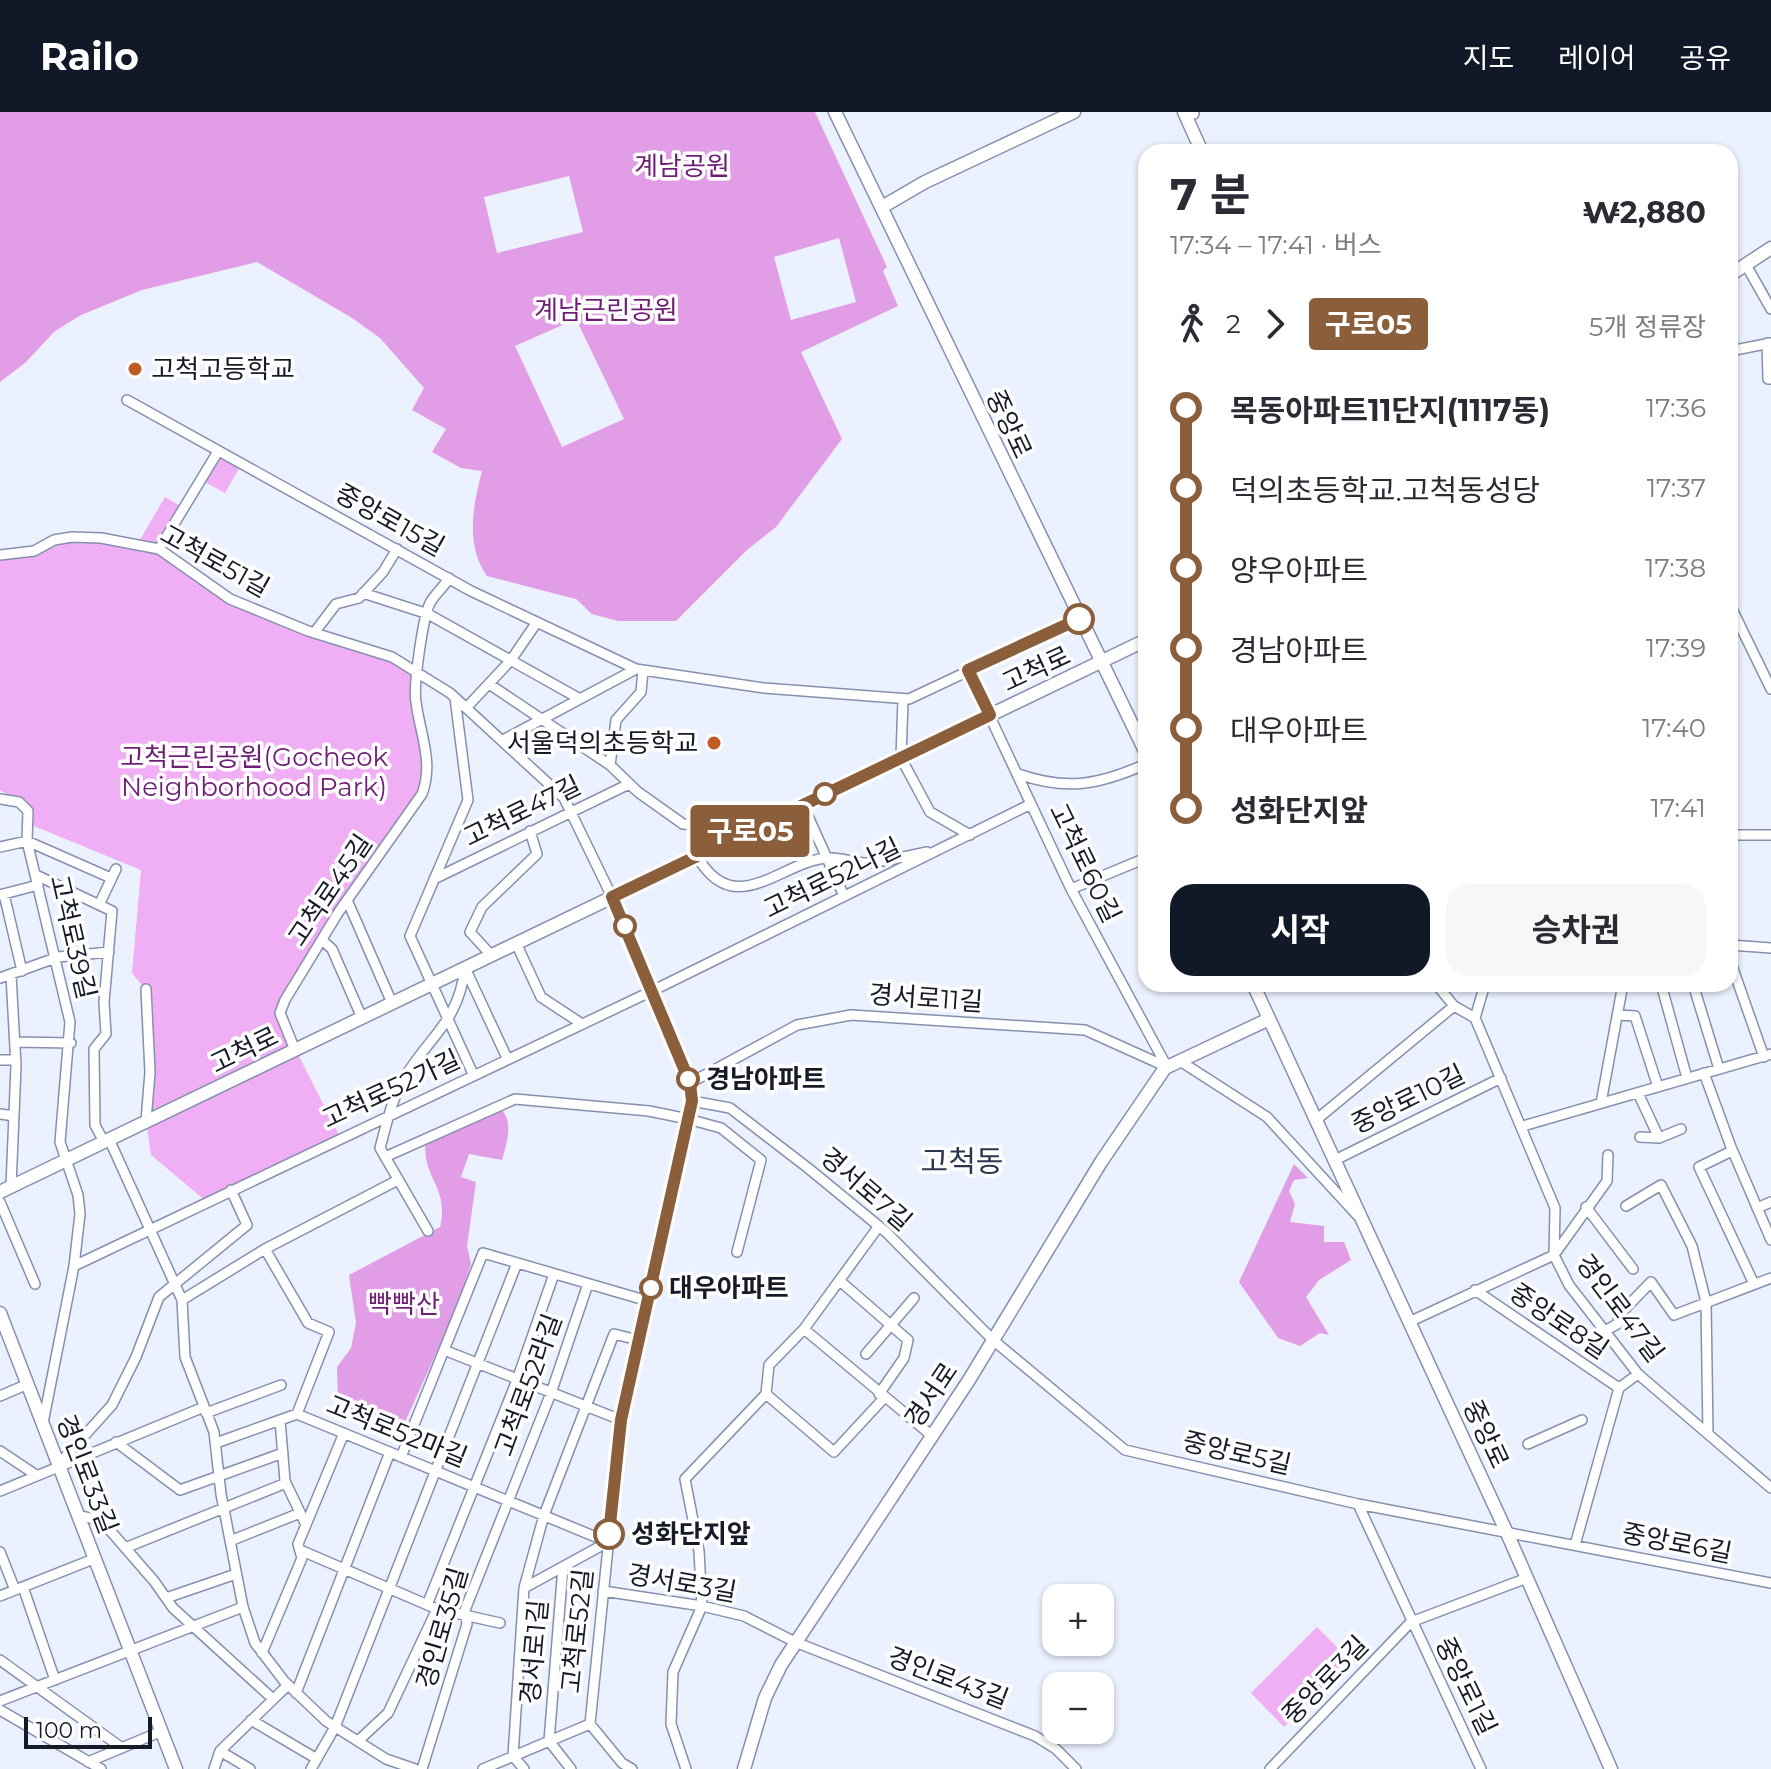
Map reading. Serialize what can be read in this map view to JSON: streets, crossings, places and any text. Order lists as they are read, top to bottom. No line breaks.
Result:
{"streets":{"main road":["중앙로","고척로","경서로","경인로33길"],"street":["중앙로15길","고척로51길","고척로47길","고척로60길","고척로52나길","고척로45길","고척로39길","경서로11길","고척로52가길","중앙로10길","경서로7길","경인로47길","중앙로8길","고척로52라길","고척로52마길","중앙로5길","중앙로6길","경서로3길","경인로35길","고척로52길","경서로1길","경인로43길","중앙로3길","중앙로1길"]},"crossings":[["중앙로","중앙로15길"],["중앙로","고척로"],["중앙로","중앙로10길"],["중앙로","중앙로8길"],["중앙로","중앙로5길"],["중앙로","중앙로6길"],["중앙로","중앙로3길"],["중앙로15길","고척로"],["중앙로15길","고척로45길"],["고척로51길","고척로"],["고척로51길","고척로47길"],["고척로51길","고척로45길"],["고척로51길","고척로52길"],["고척로","고척로47길"],["고척로","고척로60길"],["고척로","고척로45길"],["고척로","고척로39길"],["고척로","고척로52길"],["고척로60길","고척로52나길"],["고척로60길","경서로11길"],["고척로60길","경서로"],["고척로52나길","고척로52가길"],["고척로52나길","고척로52길"],["고척로39길","고척로52가길"],["고척로39길","경인로33길"],["경서로11길","경서로"],["경서로11길","고척로52길"],["고척로52가길","고척로52길"],["중앙로10길","경인로47길"],["경서로7길","경서로"],["경서로7길","중앙로5길"],["경서로7길","고척로52길"],["경인로47길","중앙로8길"],["고척로52라길","고척로52마길"],["고척로52라길","경인로35길"],["고척로52라길","고척로52길"],["경서로","중앙로5길"],["경서로","경서로3길"],["경서로","경인로43길"],["고척로52마길","경인로35길"],["고척로52마길","고척로52길"],["중앙로5길","중앙로6길"],["경서로3길","고척로52길"],["경서로3길","경인로43길"],["고척로52길","경서로1길"],["중앙로3길","중앙로1길"]],"districts":["고척동"],"parks":["계남공원","계남근린공원","고척근린공원(Gocheok Neighborhood Park)","빡빡산"],"places":["고척고등학교","서울덕의초등학교","경남아파트","대우아파트","성화단지앞"],"lines":["bus line 구로05"],"scale_bar":"100 m","page":{"header":"Railo","nav":["지도","레이어","공유"],"on_map":"구로05","heading":["7 분","17:34 – 17:41 · 버스","₩2,880"],"legs":["2","구로05","5개 정류장"],"list":[{"name":"목동아파트11단지(1117동)","value":"17:36"},{"name":"덕의초등학교.고척동성당","value":"17:37"},{"name":"양우아파트","value":"17:38"},{"name":"경남아파트","value":"17:39"},{"name":"대우아파트","value":"17:40"},{"name":"성화단지앞","value":"17:41"}],"buttons":["시작","승차권"],"map_buttons":["+","−"],"scale":"100 m"}}
